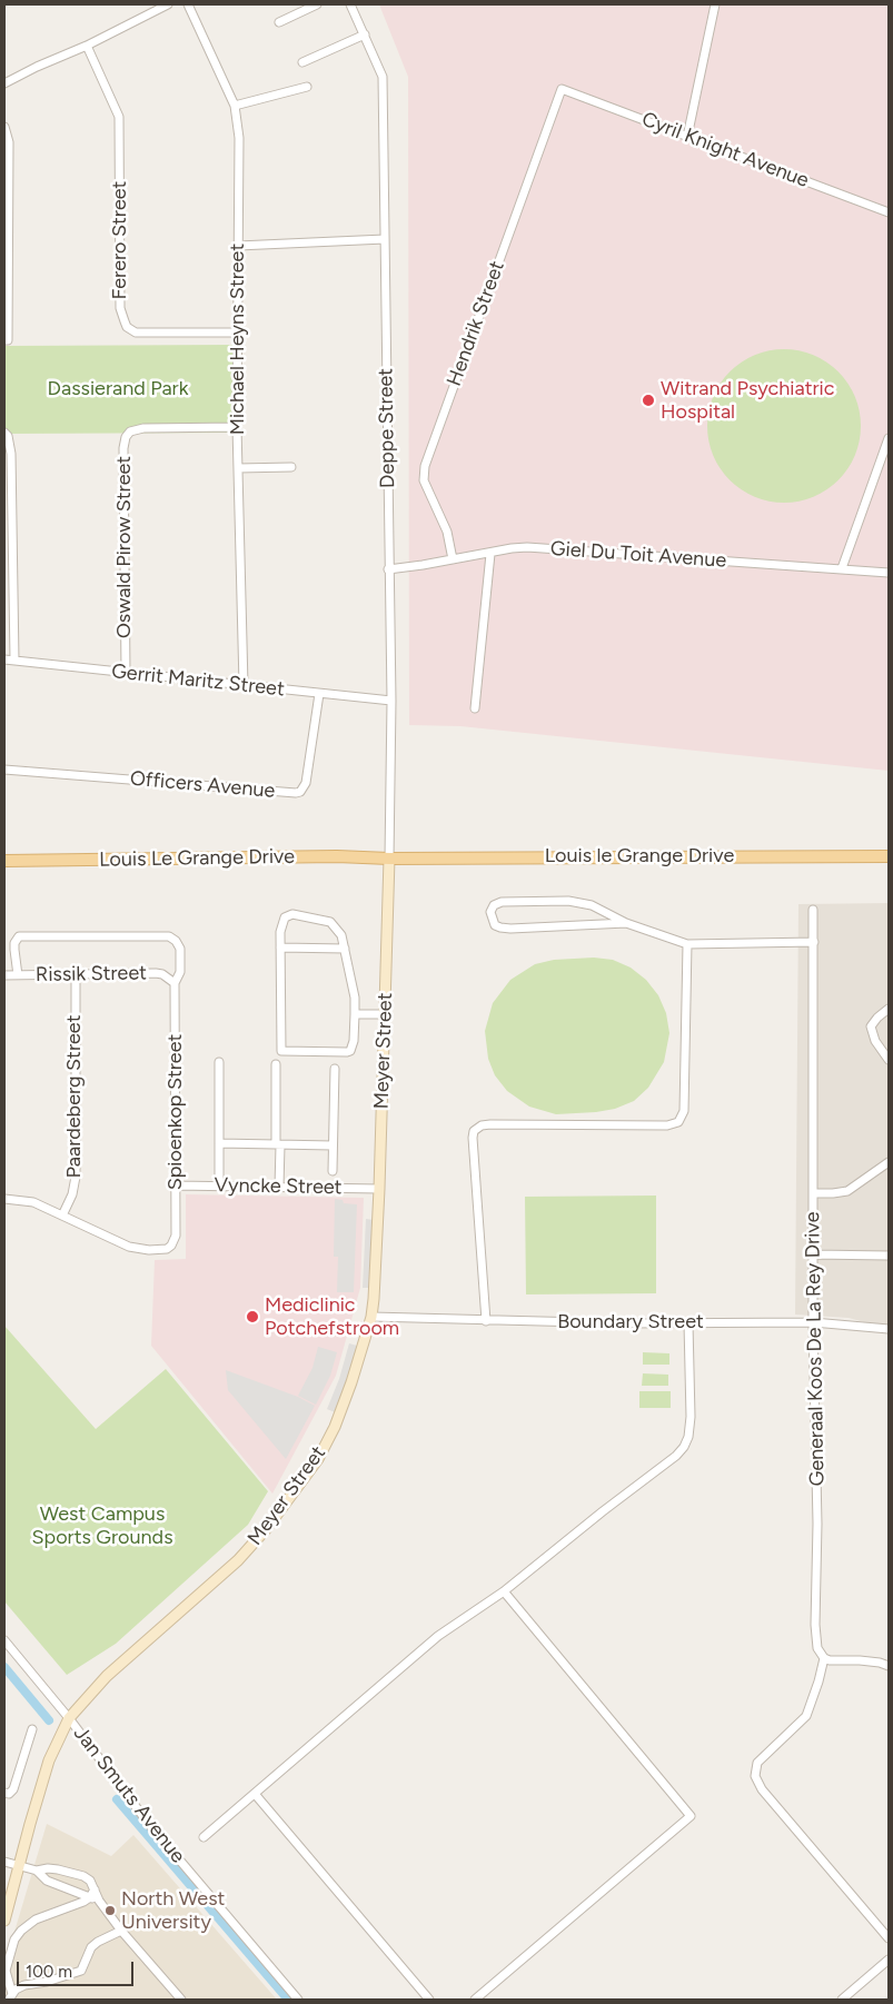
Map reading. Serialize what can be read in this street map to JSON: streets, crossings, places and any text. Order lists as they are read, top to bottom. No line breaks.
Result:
{"streets":{"main road":["Louis le Grange Drive","Louis Le Grange Drive"],"street":["Cyril Knight Avenue","Ferero Street","Hendrik Street","Michael Heyns Street","Deppe Street","Oswald Pirow Street","Giel Du Toit Avenue","Gerrit Maritz Street","Officers Avenue","Rissik Street","Meyer Street","Paardeberg Street","Spioenkop Street","Vyncke Street","Boundary Street","Generaal Koos De La Rey Drive","Jan Smuts Avenue"]},"crossings":[["Cyril Knight Avenue","Hendrik Street"],["Ferero Street","Michael Heyns Street"],["Hendrik Street","Giel Du Toit Avenue"],["Michael Heyns Street","Oswald Pirow Street"],["Michael Heyns Street","Gerrit Maritz Street"],["Deppe Street","Giel Du Toit Avenue"],["Deppe Street","Gerrit Maritz Street"],["Deppe Street","Louis le Grange Drive"],["Deppe Street","Louis Le Grange Drive"],["Deppe Street","Meyer Street"],["Oswald Pirow Street","Gerrit Maritz Street"],["Gerrit Maritz Street","Officers Avenue"],["Louis le Grange Drive","Louis Le Grange Drive"],["Louis le Grange Drive","Meyer Street"],["Louis Le Grange Drive","Meyer Street"],["Rissik Street","Paardeberg Street"],["Rissik Street","Spioenkop Street"],["Meyer Street","Vyncke Street"],["Meyer Street","Boundary Street"],["Meyer Street","Jan Smuts Avenue"],["Paardeberg Street","Spioenkop Street"],["Spioenkop Street","Vyncke Street"],["Boundary Street","Generaal Koos De La Rey Drive"]],"parks":["Dassierand Park","West Campus Sports Grounds"],"places":["Witrand Psychiatric Hospital","Mediclinic Potchefstroom","North West University"],"scale_bar":"100 m"}
